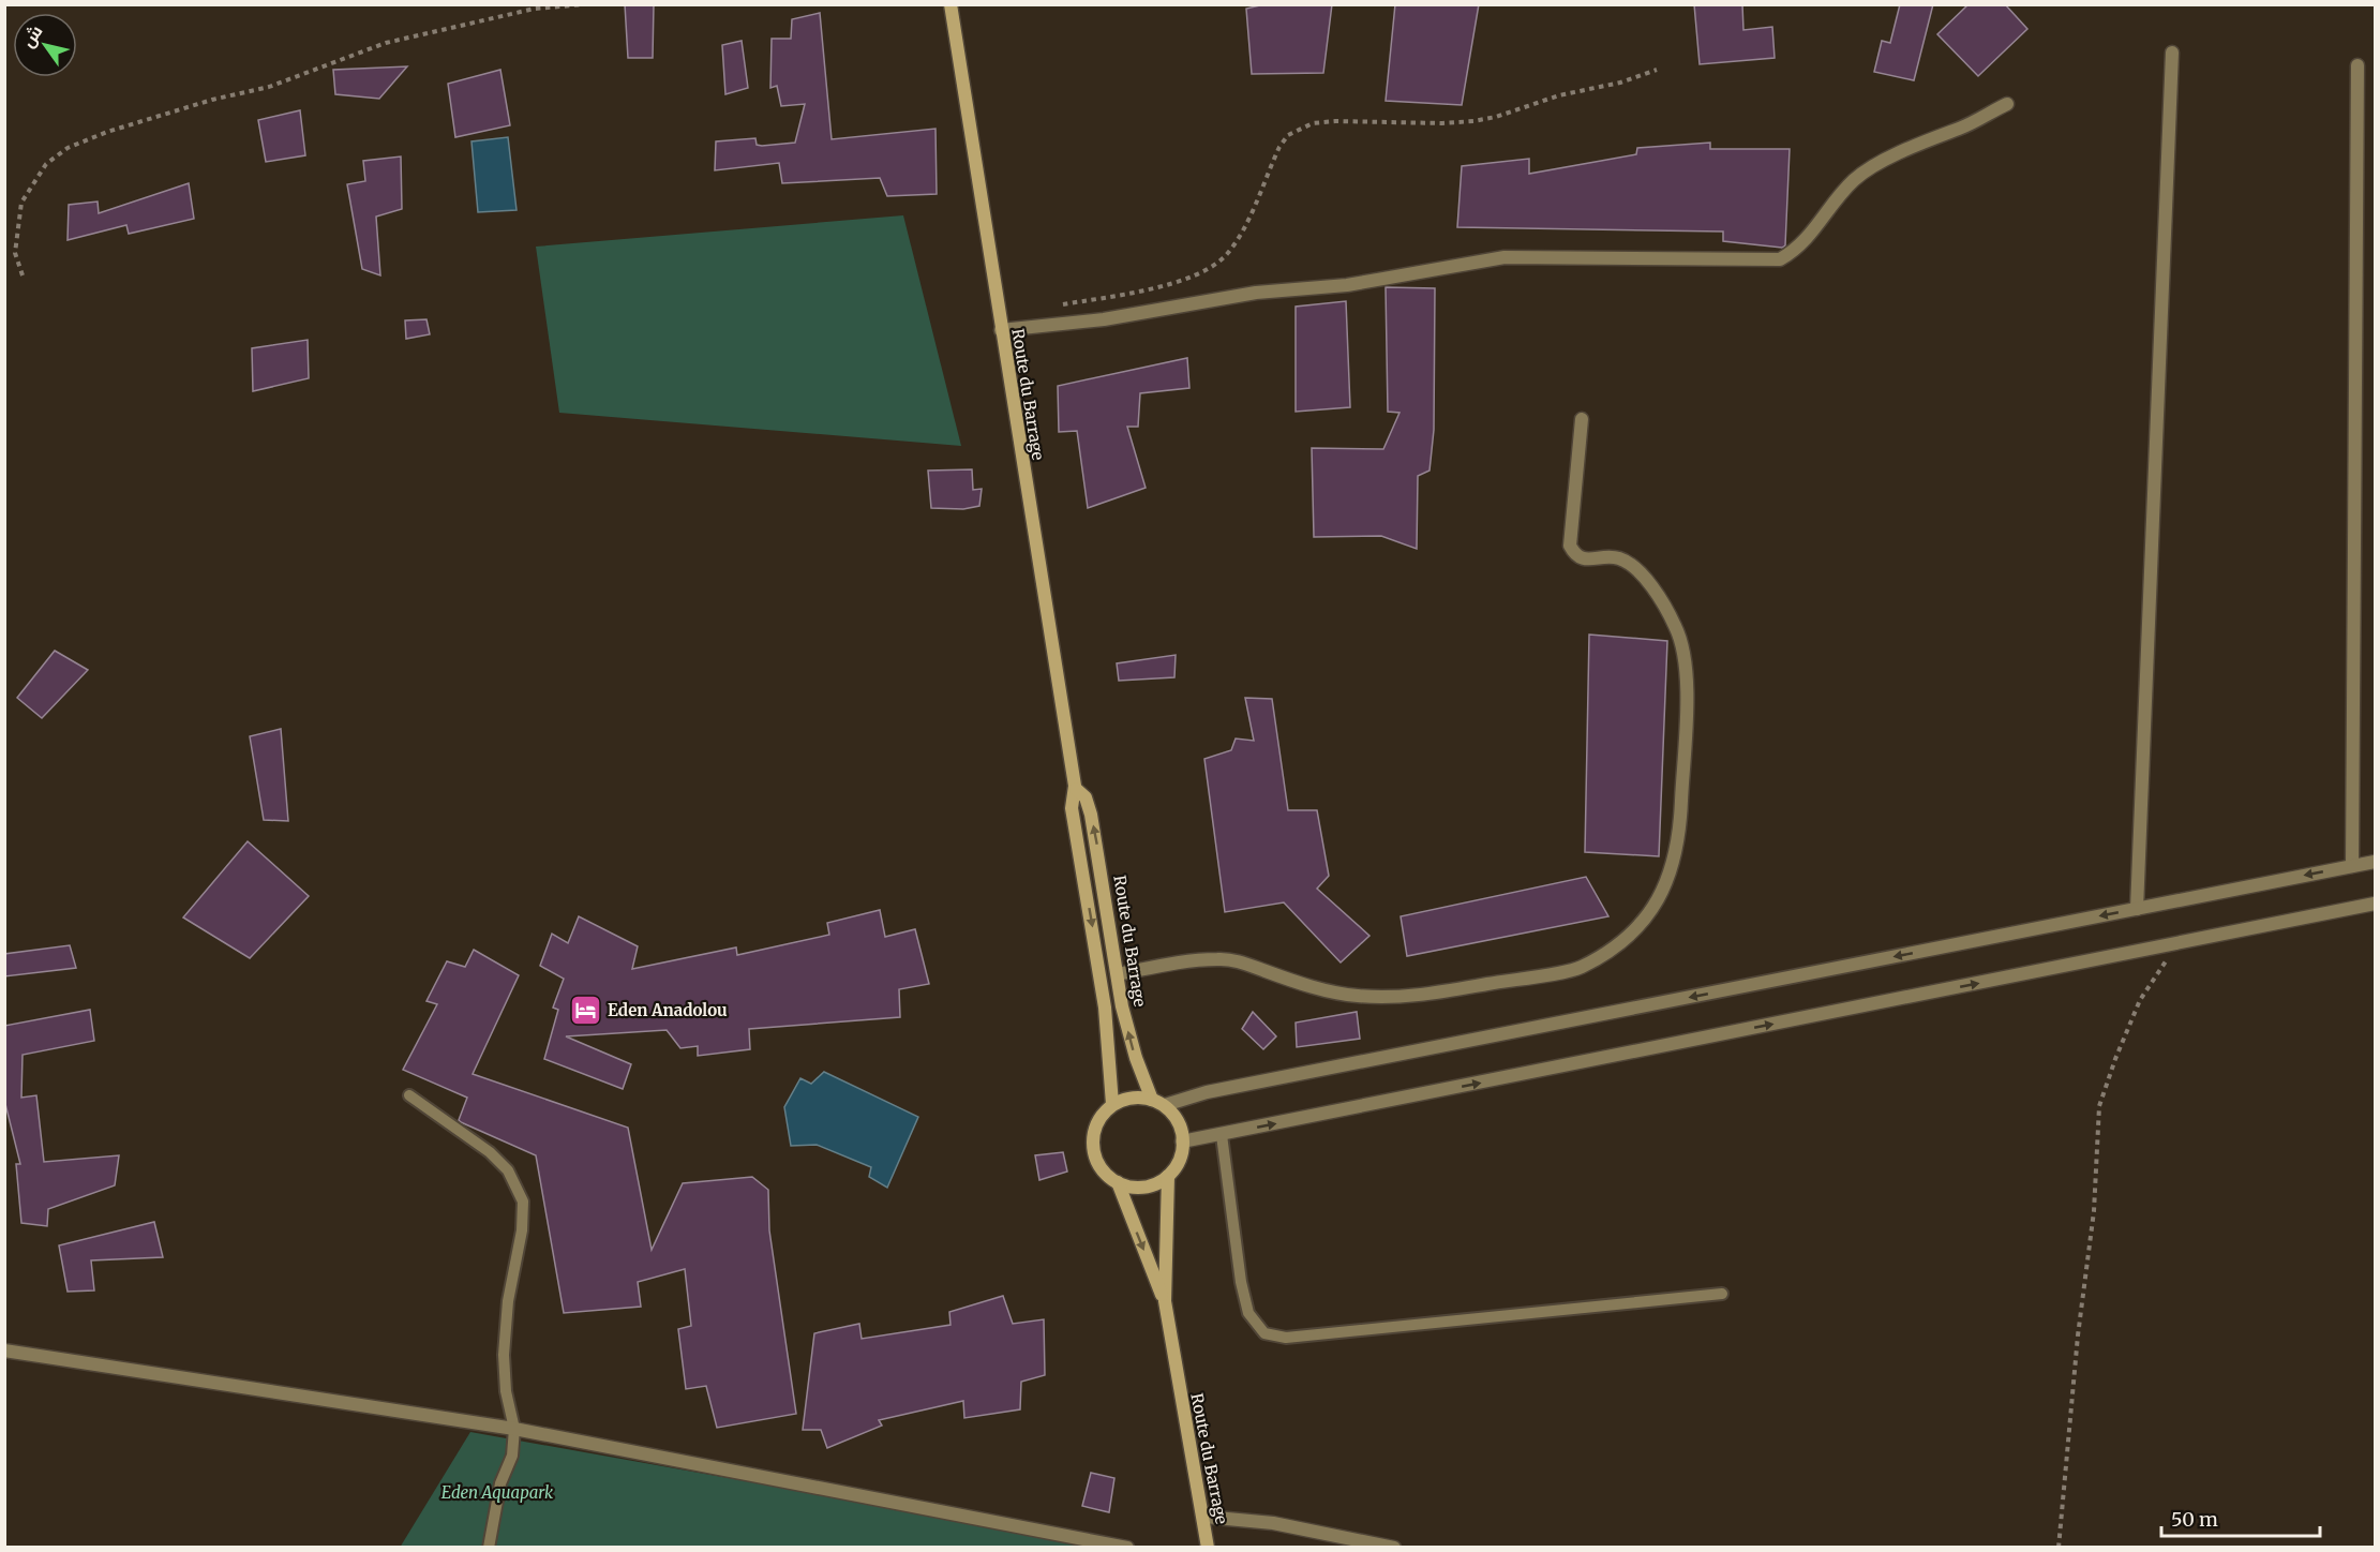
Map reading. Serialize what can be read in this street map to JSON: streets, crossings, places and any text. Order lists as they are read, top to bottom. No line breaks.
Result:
{"streets":{"main road":["Route du Barrage"]},"parks":["Eden Aquapark"],"places":{"hotel":["Eden Anadolou"]},"scale_bar":"50 m","north":"top left"}
